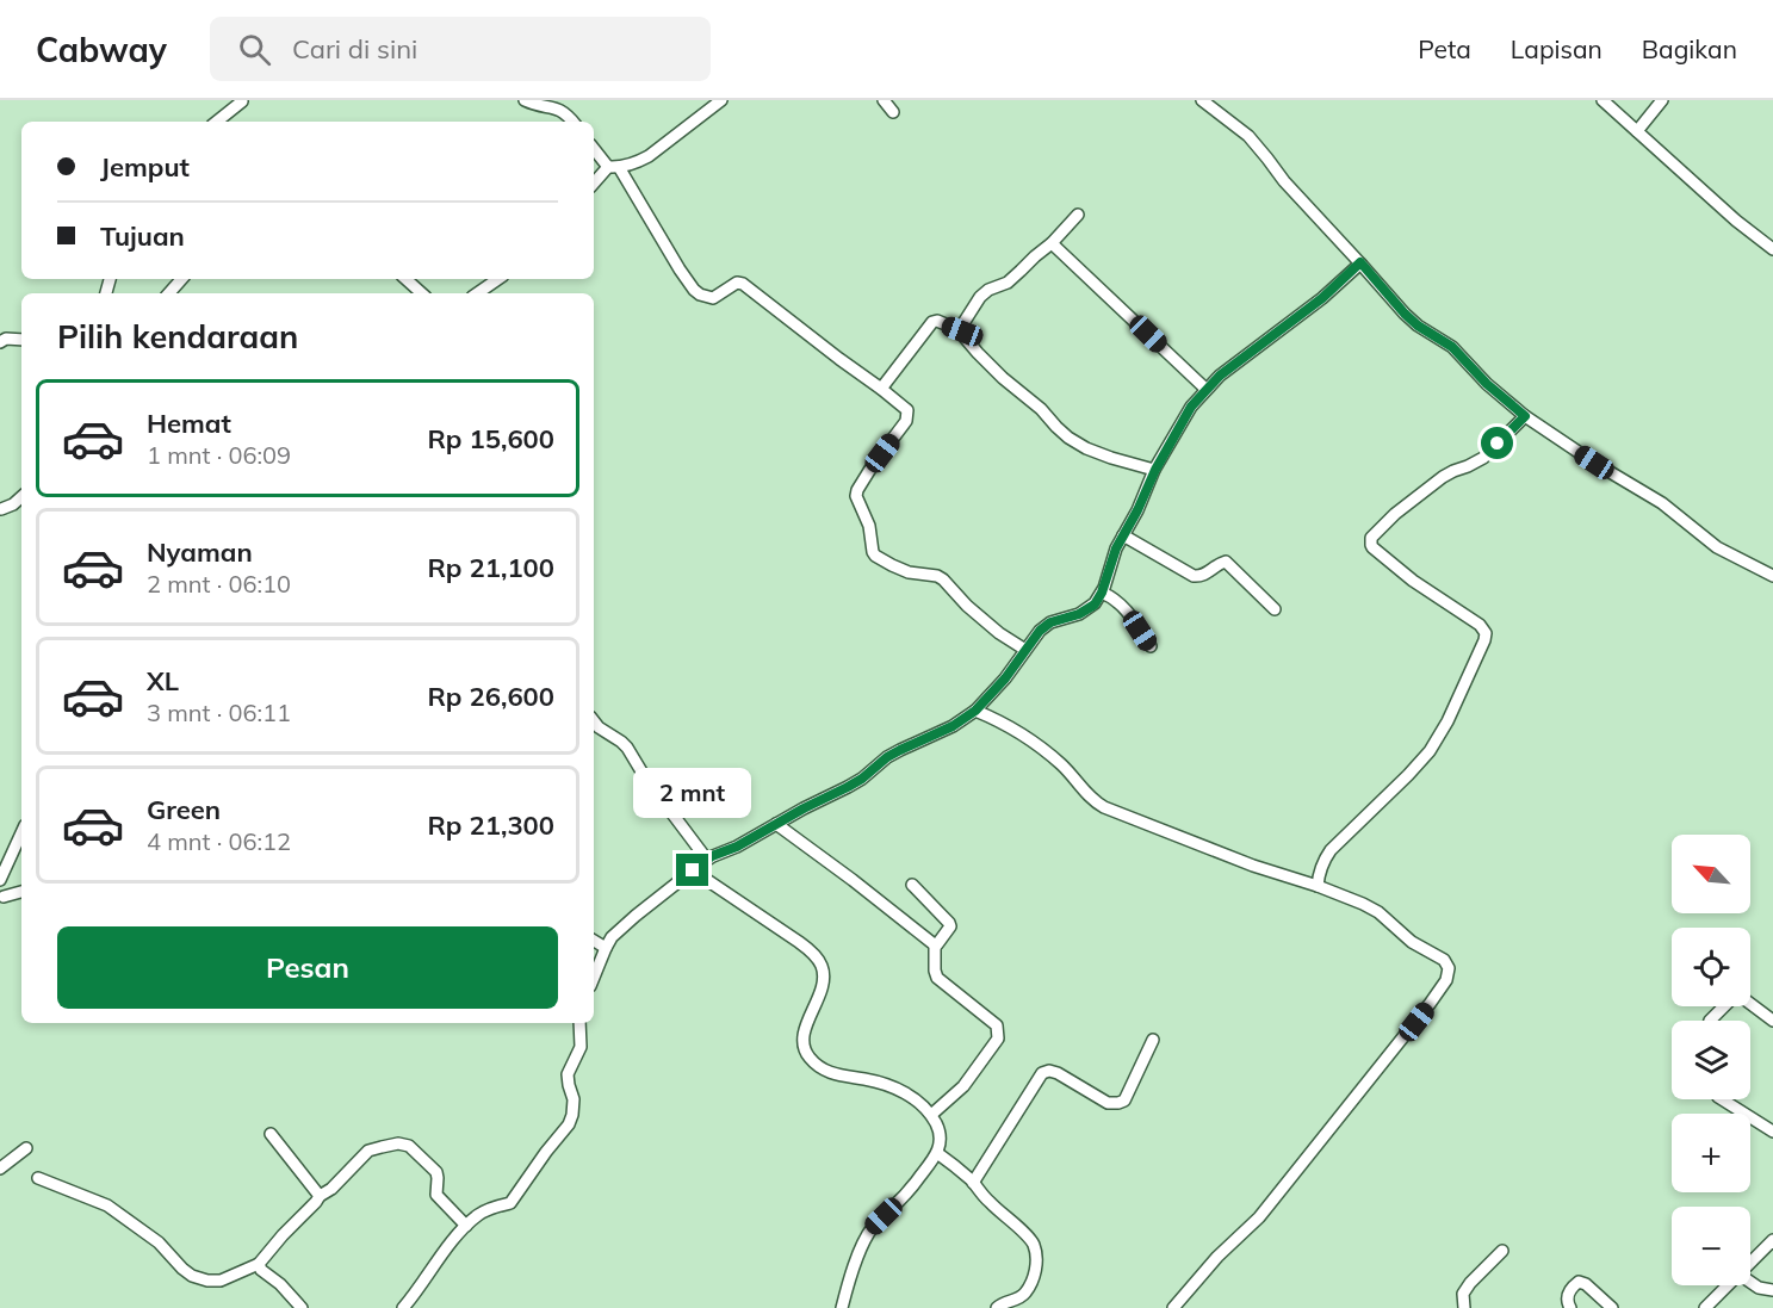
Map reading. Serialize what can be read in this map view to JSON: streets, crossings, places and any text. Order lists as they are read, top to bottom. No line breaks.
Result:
{"north":"top left","page":{"header":"Cabway","search":"Cari di sini","nav":["Peta","Lapisan","Bagikan"],"banner":["Jemput","Tujuan"],"heading":"Pilih kendaraan","list":[{"name":"Hemat","note":"1 mnt · 06:09","value":"Rp 15,600"},{"name":"Nyaman","note":"2 mnt · 06:10","value":"Rp 21,100"},{"name":"XL","note":"3 mnt · 06:11","value":"Rp 26,600"},{"name":"Green","note":"4 mnt · 06:12","value":"Rp 21,300"}],"bubble":"2 mnt","map_buttons":["+","−"],"buttons":"Pesan"}}
